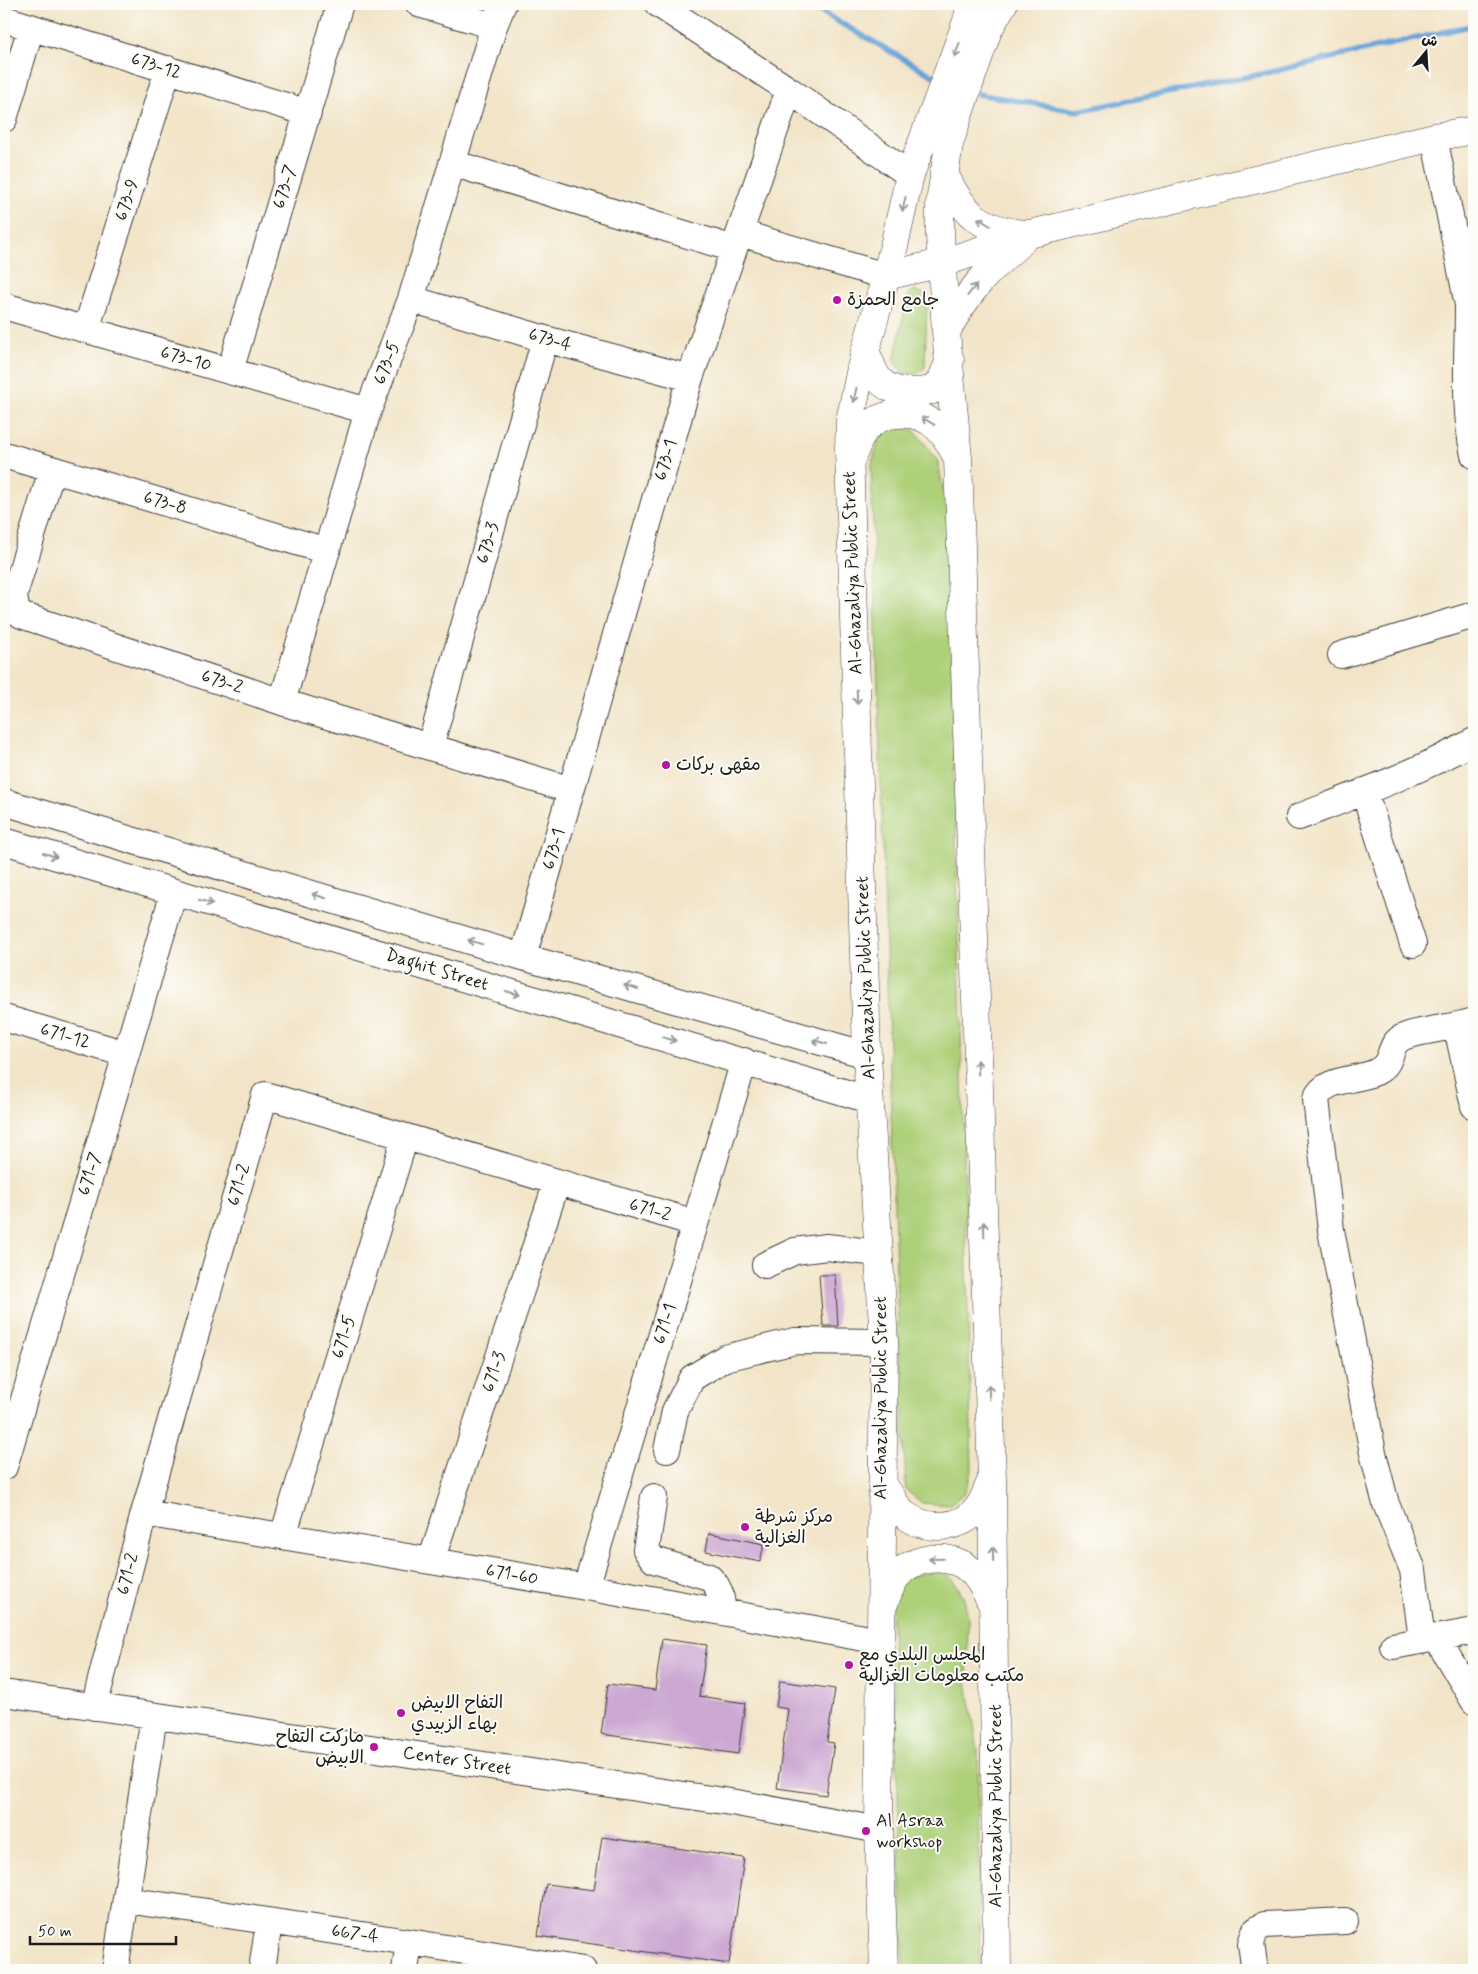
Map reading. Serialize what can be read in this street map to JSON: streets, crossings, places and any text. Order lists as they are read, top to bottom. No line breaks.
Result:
{"streets":{"main road":["Al-Ghazaliya Public Street"],"street":["673-12","673-7","673-9","673-4","673-10","673-5","673-1","673-8","673-3","673-2","Daghit Street","671-12","671-7","671-2","671-1","671-5","671-3","671-60","Center Street","667-4"]},"crossings":[["673-12","673-7"],["673-12","673-9"],["673-7","673-10"],["673-9","673-10"],["673-4","673-5"],["673-4","673-1"],["673-4","673-3"],["673-10","673-5"],["673-5","673-8"],["673-5","673-2"],["673-1","673-2"],["673-8","673-2"],["673-3","673-2"],["Al-Ghazaliya Public Street","Daghit Street"],["Al-Ghazaliya Public Street","671-60"],["Al-Ghazaliya Public Street","Center Street"],["Daghit Street","671-7"],["Daghit Street","671-1"],["671-12","671-7"],["671-2","671-1"],["671-2","671-5"],["671-2","671-3"],["671-2","671-60"],["671-2","Center Street"],["671-1","671-60"],["671-5","671-60"],["671-3","671-60"]],"places":["جامع الحمزة","مقهى بركات","مركز شرطة الغزالية","المجلس البلدي مع مكتب معلومات الغزالية","التفاح الابيض بهاء الزبيدي","ماركت التفاح الابيض","Al Asraa workshop"],"scale_bar":"50 m","north":"top"}
